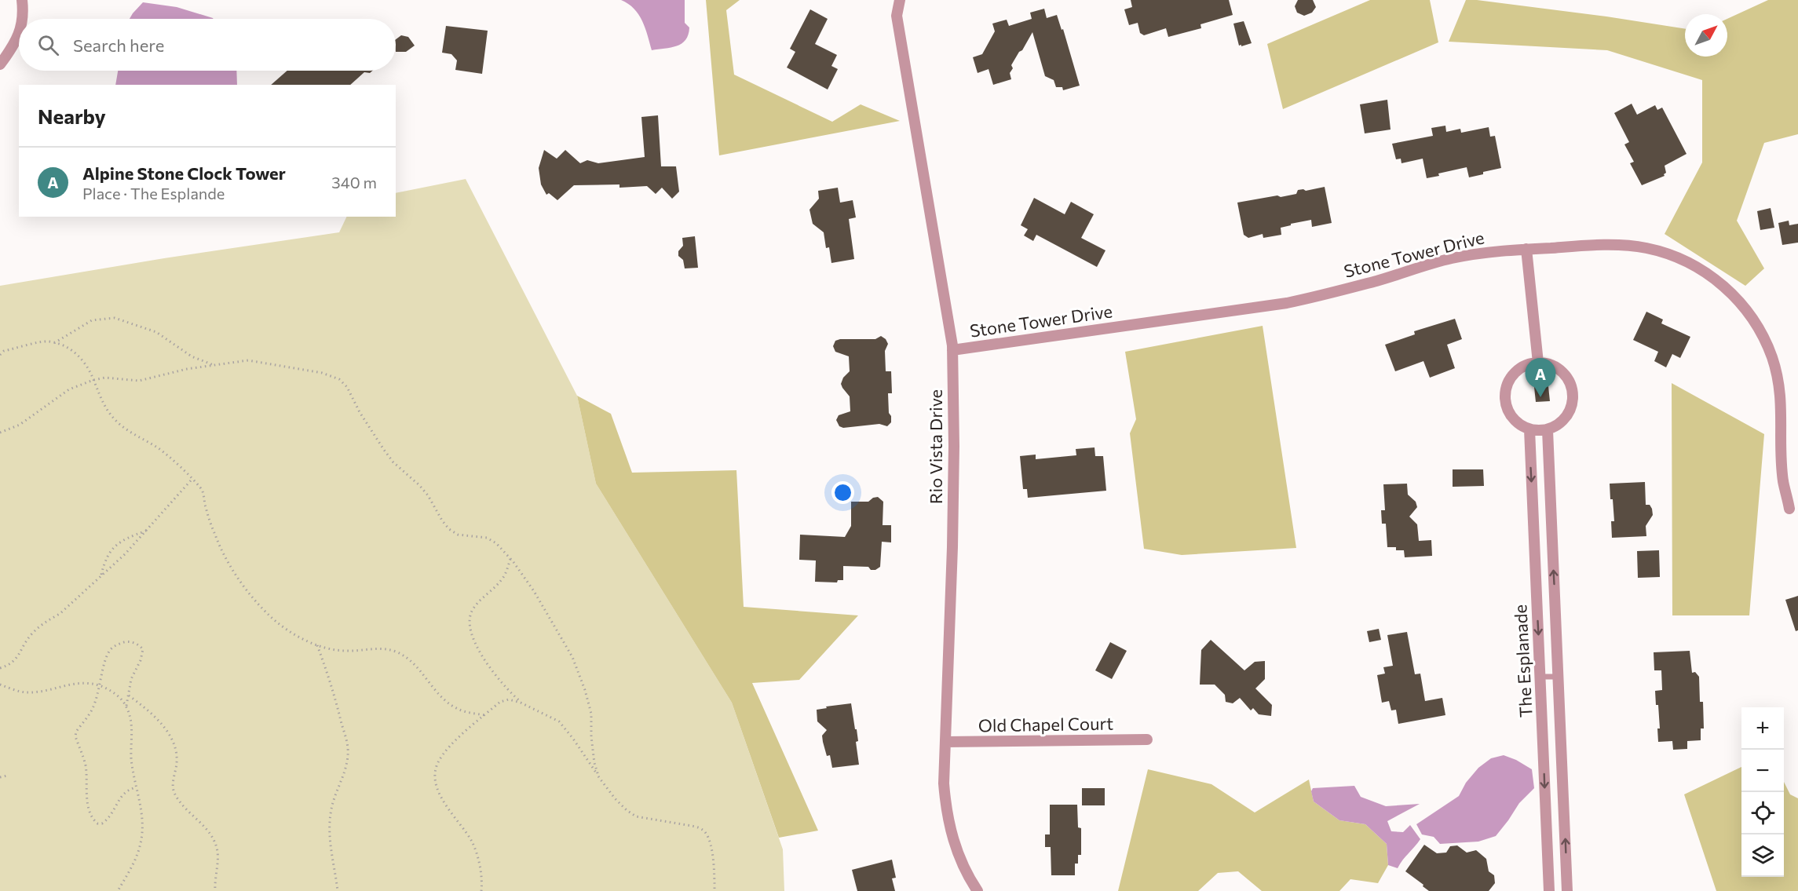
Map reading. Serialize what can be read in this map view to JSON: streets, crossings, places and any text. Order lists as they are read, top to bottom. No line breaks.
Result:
{"streets":{"street":["Stone Tower Drive","Rio Vista Drive","The Esplanade","Old Chapel Court"]},"crossings":[["Stone Tower Drive","Rio Vista Drive"],["Rio Vista Drive","Old Chapel Court"]],"north":"top right","page":{"search":"Search here","heading":"Nearby","list":[{"mark":"A","name":"Alpine Stone Clock Tower","note":"Place · The Esplande","value":"340 m"}],"pins":"A","map_buttons":["+","−"]}}
